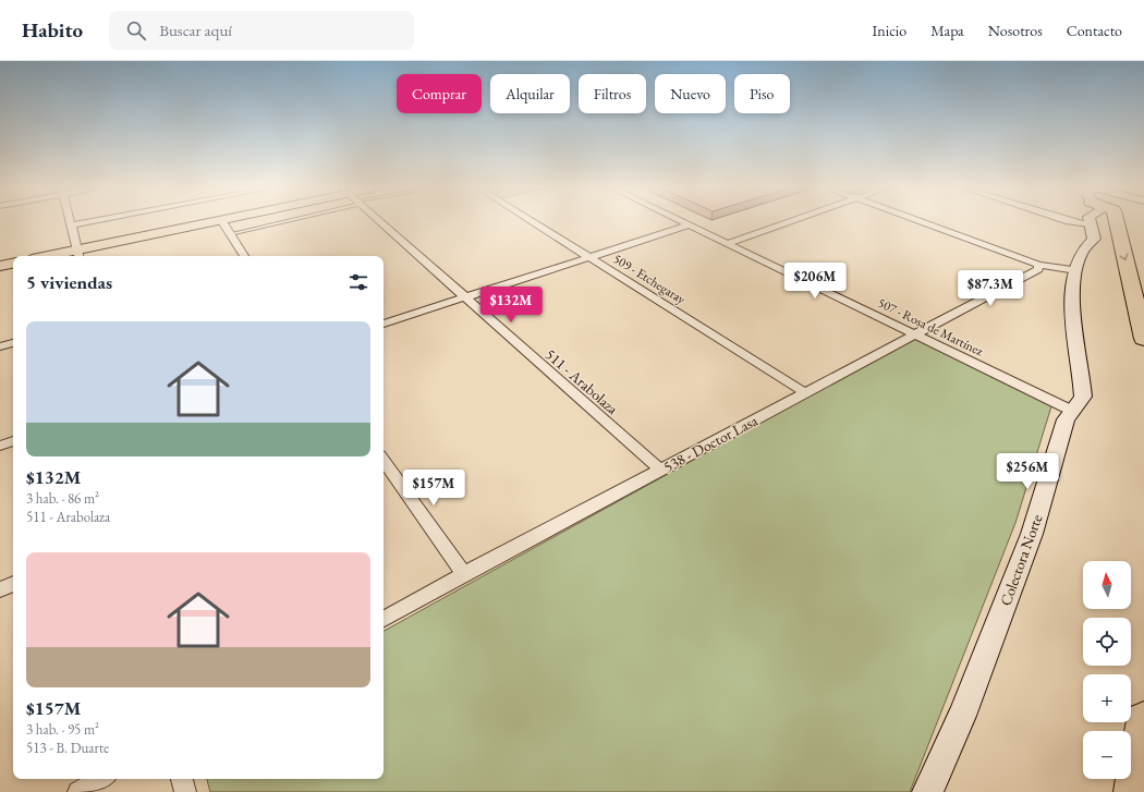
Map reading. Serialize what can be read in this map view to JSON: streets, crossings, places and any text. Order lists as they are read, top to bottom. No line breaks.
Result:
{"streets":{"street":["509 - Etchegaray","507 - Rosa de Martínez","511 - Arabolaza","538 - Doctor Lasa","Colectora Norte"]},"crossings":[["509 - Etchegaray","538 - Doctor Lasa"],["507 - Rosa de Martínez","538 - Doctor Lasa"],["507 - Rosa de Martínez","Colectora Norte"],["511 - Arabolaza","538 - Doctor Lasa"]],"north":"top","page":{"header":"Habito","search":"Buscar aquí","nav":["Inicio","Mapa","Nosotros","Contacto"],"chip":["Comprar","Alquilar","Filtros","Nuevo","Piso"],"heading":"5 viviendas","price":["$206M","$87.3M","$132M","$256M","$157M"],"list":[{"name":"$132M","note":"3 hab. · 86 m² · 511 - Arabolaza"},{"name":"$157M","note":"3 hab. · 95 m² · 513 - B. Duarte"}],"map_buttons":["+","−"]}}
